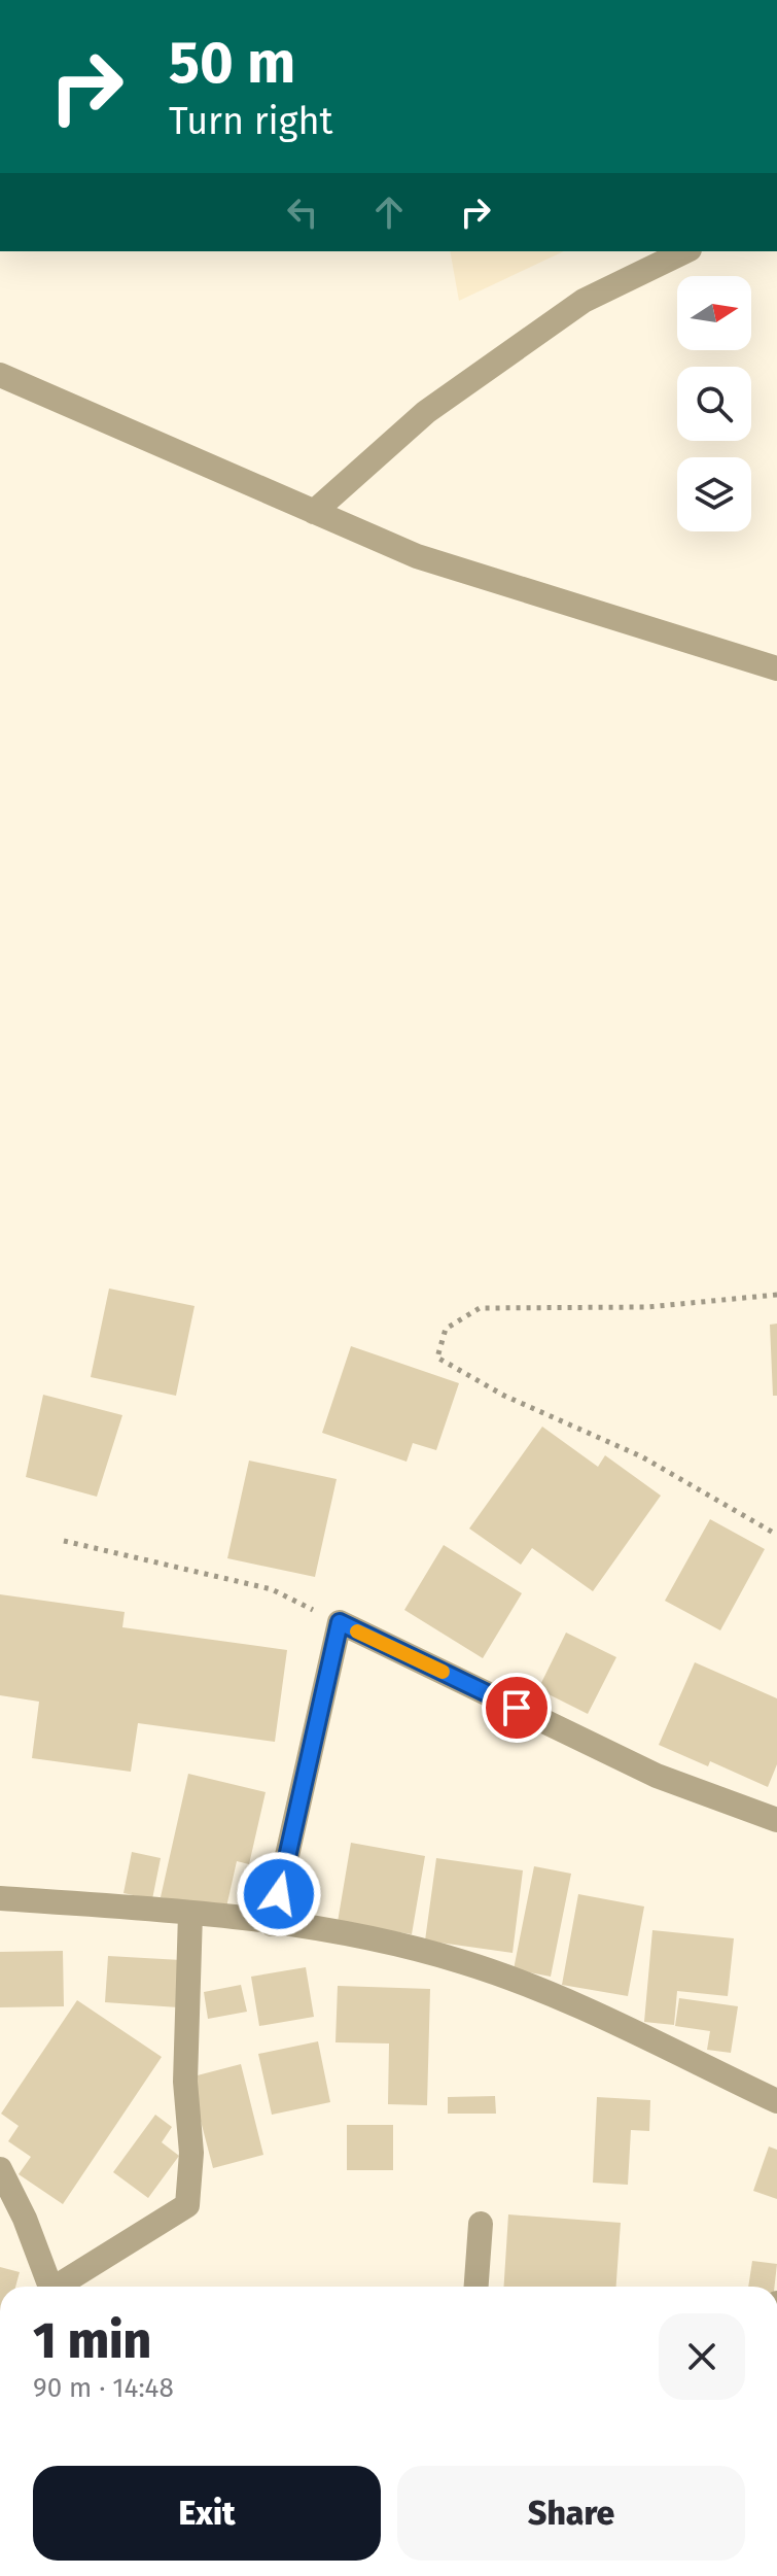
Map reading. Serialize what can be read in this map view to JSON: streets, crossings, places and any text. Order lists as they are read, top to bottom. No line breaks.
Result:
{"north":"right","page":{"turn":["50 m","Turn right"],"heading":["1 min","90 m · 14:48"],"buttons":["Exit","Share"]}}
